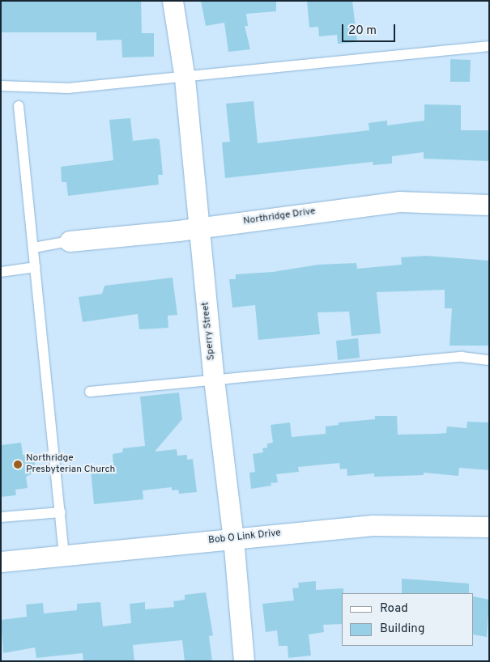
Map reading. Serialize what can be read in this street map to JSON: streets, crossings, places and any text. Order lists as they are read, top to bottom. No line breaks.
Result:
{"streets":{"street":["Northridge Drive","Sperry Street","Bob O Link Drive"]},"crossings":[["Northridge Drive","Sperry Street"],["Sperry Street","Bob O Link Drive"]],"places":["Northridge Presbyterian Church"],"legend":["Road","Building"],"scale_bar":"20 m"}
